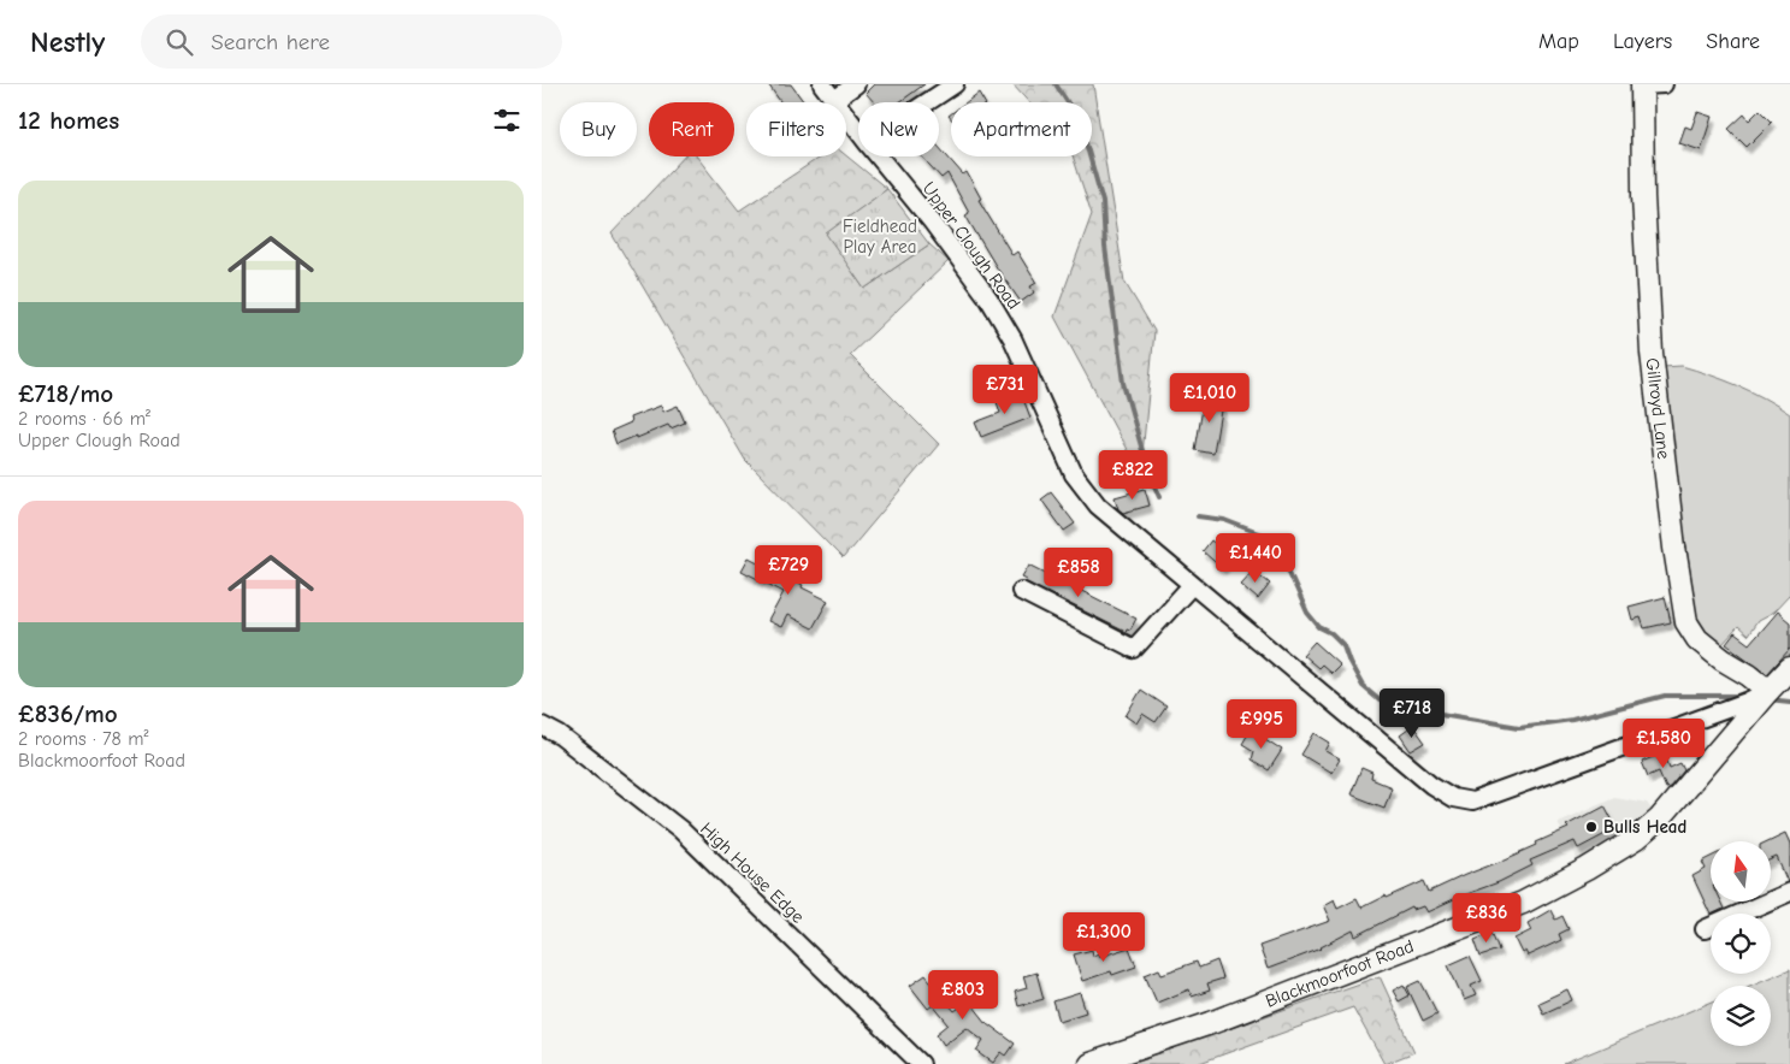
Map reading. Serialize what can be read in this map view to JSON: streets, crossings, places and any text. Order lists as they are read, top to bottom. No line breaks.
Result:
{"streets":{"street":["Upper Clough Road","Gillroyd Lane","High House Edge","Blackmoorfoot Road"]},"crossings":[["Upper Clough Road","Gillroyd Lane"],["Upper Clough Road","Blackmoorfoot Road"],["Gillroyd Lane","Blackmoorfoot Road"]],"parks":["Fieldhead Play Area"],"places":["Bulls Head"],"north":"top","page":{"header":"Nestly","search":"Search here","nav":["Map","Layers","Share"],"heading":"12 homes","chip":["Buy","Rent","Filters","New","Apartment"],"list":[{"name":"£718/mo","note":"2 rooms · 66 m² · Upper Clough Road"},{"name":"£836/mo","note":"2 rooms · 78 m² · Blackmoorfoot Road"}],"price":["£731","£1,010","£822","£1,440","£729","£858","£718","£995","£1,580","£836","£1,300","£803"]}}
